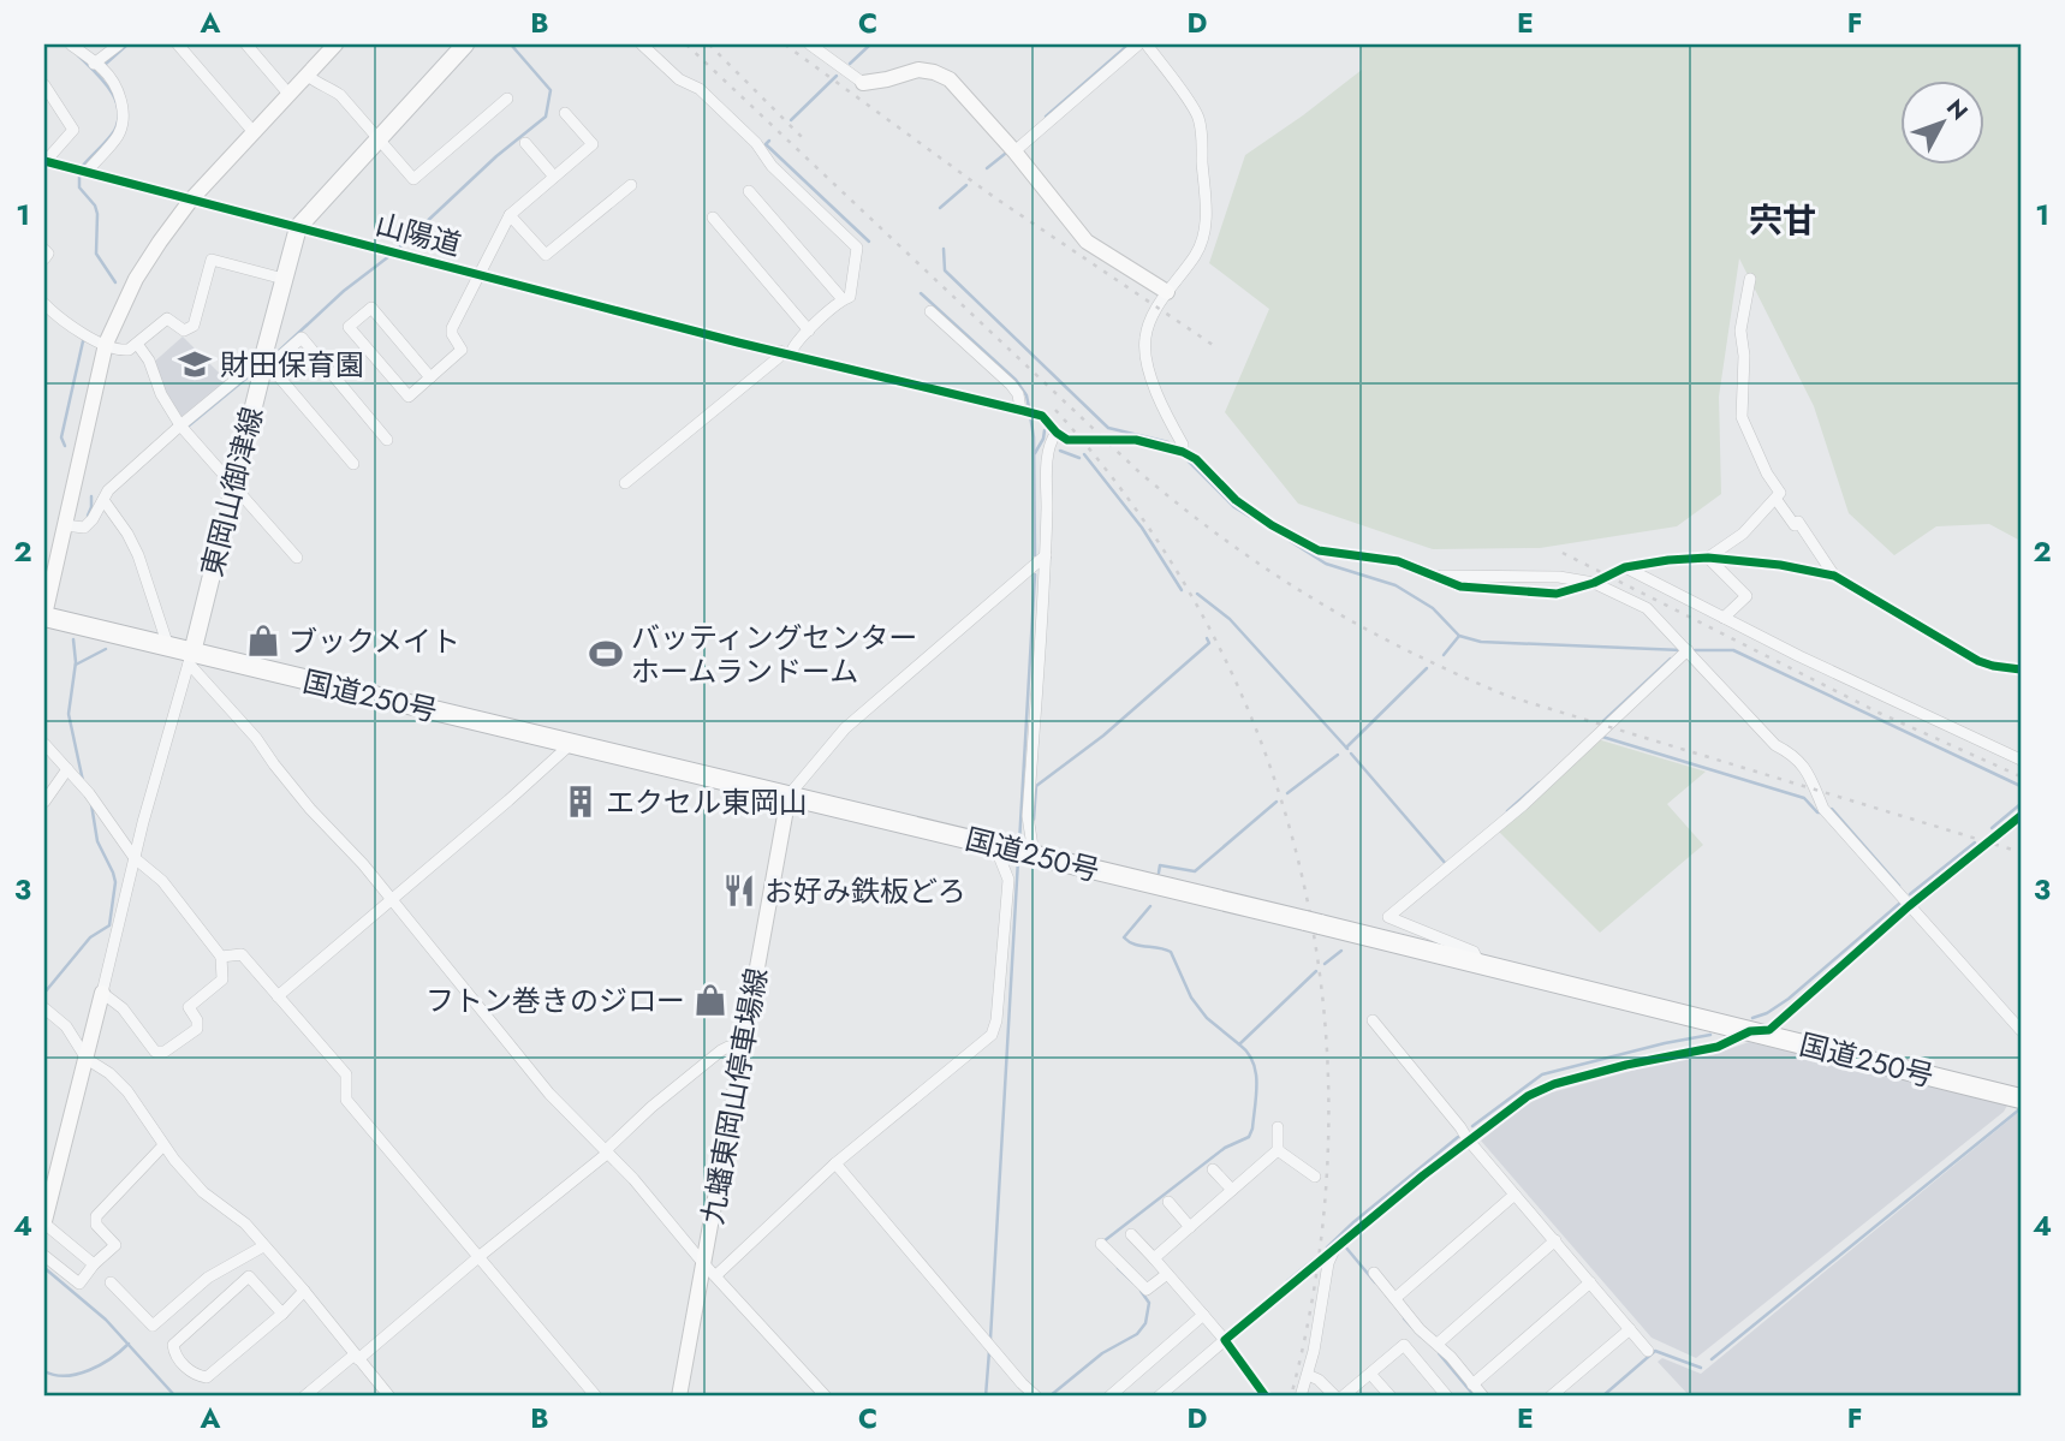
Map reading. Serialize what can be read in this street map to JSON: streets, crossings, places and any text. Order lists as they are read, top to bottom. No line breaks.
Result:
{"streets":{"highway":["国道250号"],"main road":["東岡山御津線"],"street":["山陽道","九蟠東岡山停車場線"]},"crossings":[["山陽道","東岡山御津線"],["東岡山御津線","国道250号"],["国道250号","九蟠東岡山停車場線"]],"districts":["宍甘"],"places":{"school or university":["財田保育園"],"shop":["ブックメイト","フトン巻きのジロー"],"sports":["バッティングセンター ホームランドーム"],"building":["エクセル東岡山"],"restaurant":["お好み鉄板どろ"]},"north":"top right","grid":{"columns":["A","B","C","D","E","F"],"rows":["1","2","3","4"]}}
